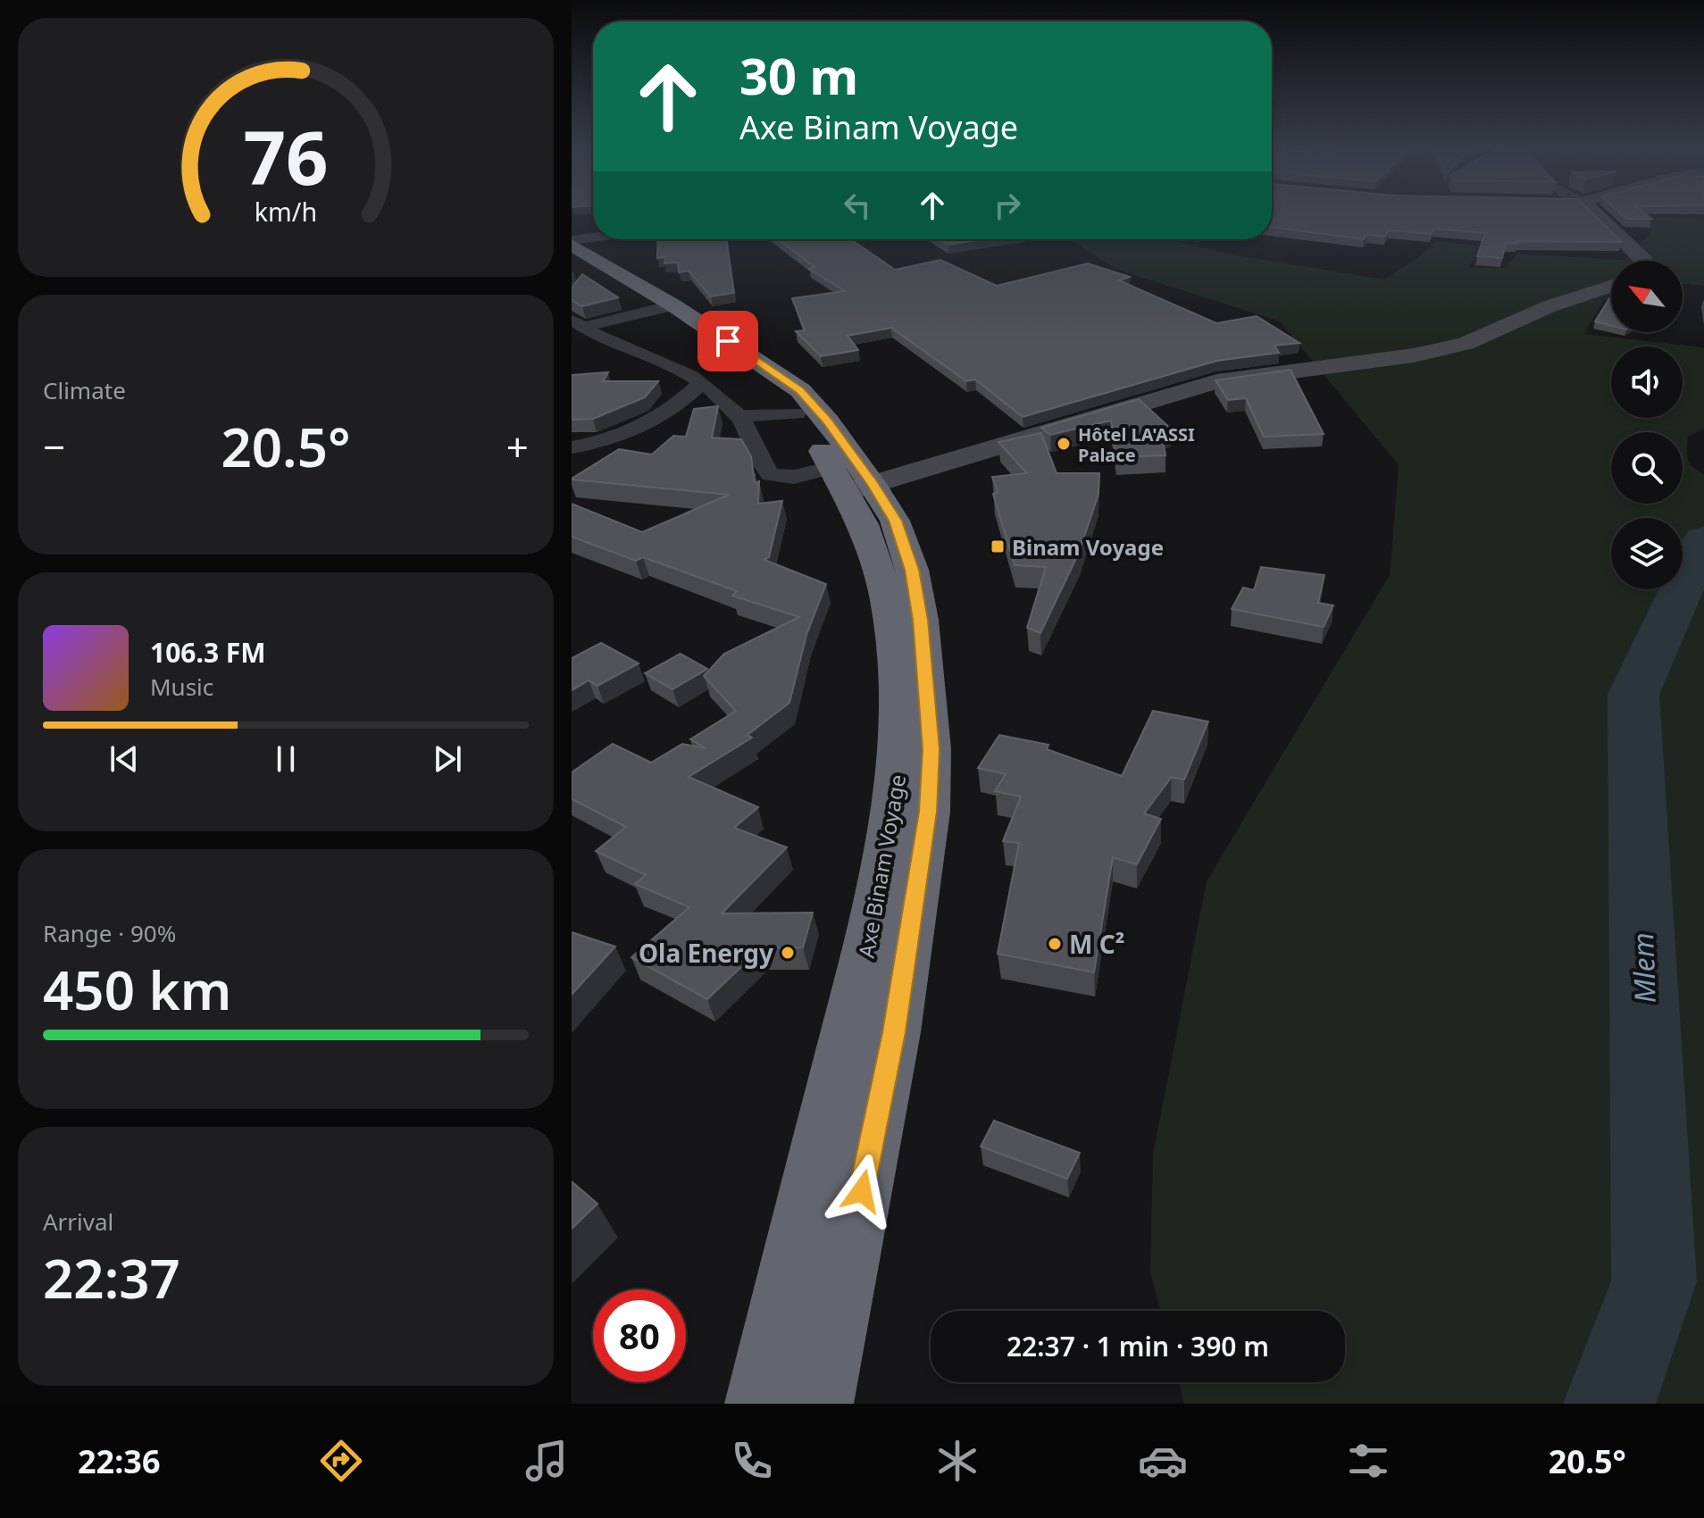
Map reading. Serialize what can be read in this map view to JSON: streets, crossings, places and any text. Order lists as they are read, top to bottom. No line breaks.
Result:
{"streets":{"highway":["Axe Binam Voyage"]},"water":["Mlem"],"places":{"other":["Hôtel LA'ASSI Palace","M C²","Ola Energy"],"transit":["Binam Voyage"]},"north":"top left","page":{"turn":["30 m","Axe Binam Voyage"],"tile":["Climate",["Range · 90%","450 km"],["Arrival","22:37"]],"heat":["−","20.5°","+"],"song":["106.3 FM","Music"],"limit":"80","trip":"22:37 · 1 min · 390 m","tabs":["22:36","20.5°"],"gauge":["76","km/h"]}}
